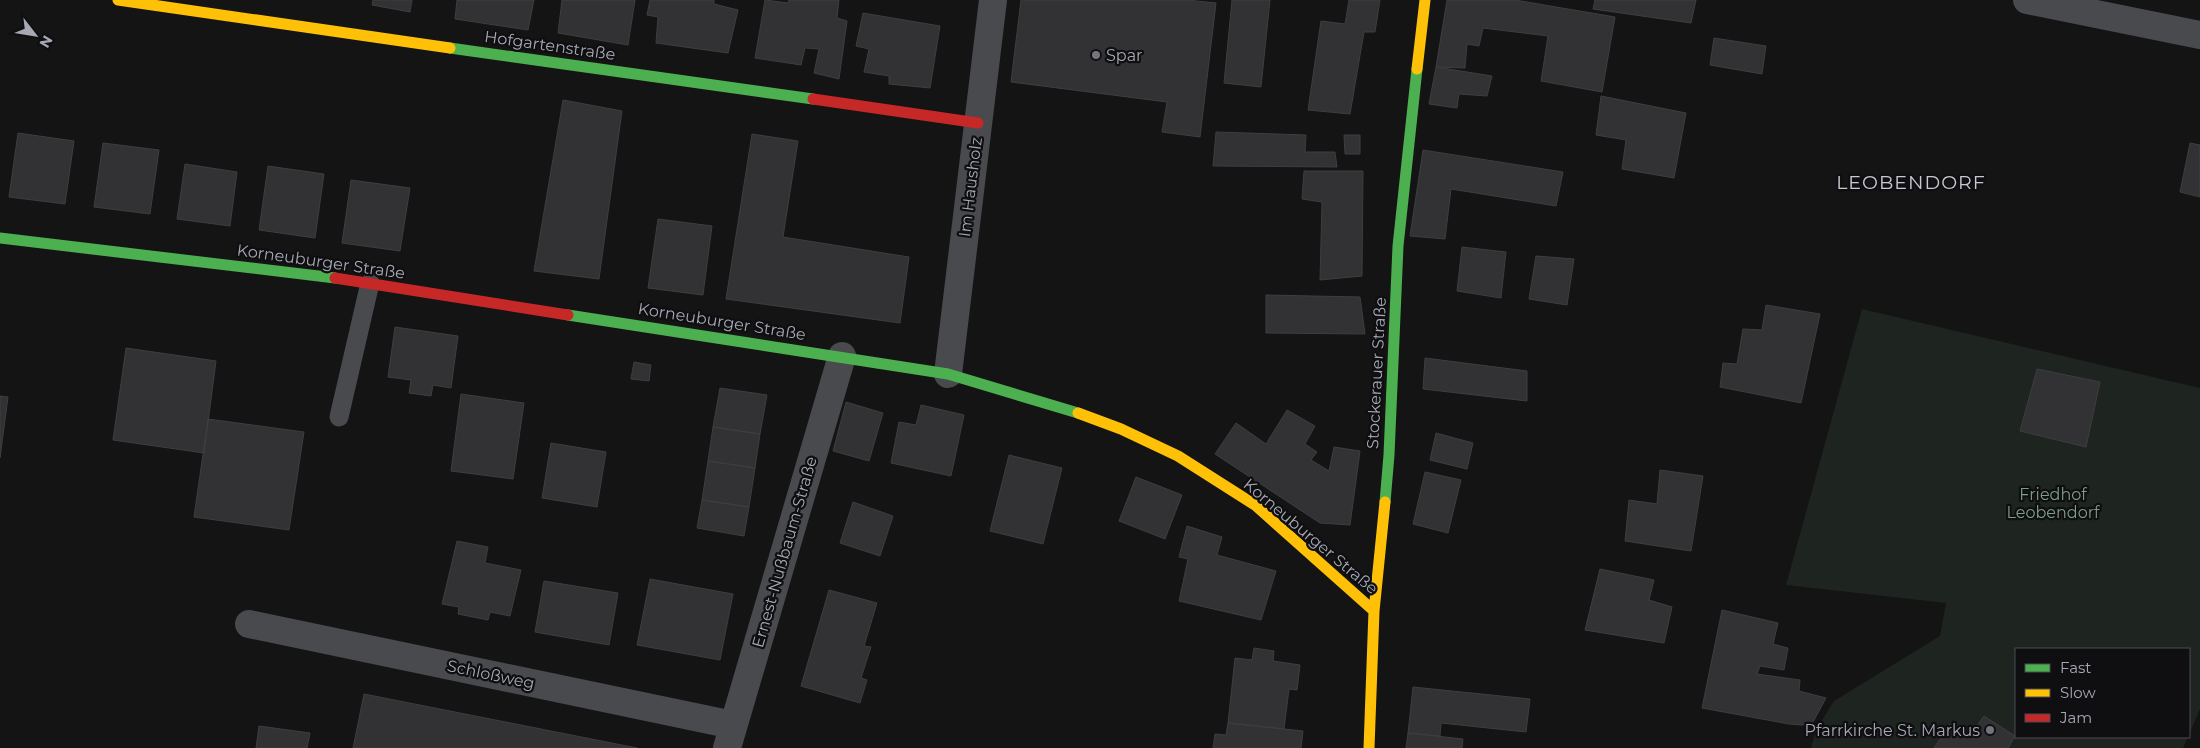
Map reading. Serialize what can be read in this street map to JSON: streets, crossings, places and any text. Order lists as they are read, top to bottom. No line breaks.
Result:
{"streets":{"main road":["Hofgartenstraße","Korneuburger Straße","Stockerauer Straße"],"street":["Im Hausholz","Ernest-Nußbaum-Straße","Schloßweg"]},"crossings":[["Hofgartenstraße","Im Hausholz"],["Im Hausholz","Korneuburger Straße"],["Korneuburger Straße","Stockerauer Straße"],["Korneuburger Straße","Ernest-Nußbaum-Straße"],["Ernest-Nußbaum-Straße","Schloßweg"]],"districts":["LEOBENDORF"],"parks":["Friedhof Leobendorf"],"places":["Spar","Pfarrkirche St. Markus"],"legend":["Fast","Slow","Jam"],"north":"bottom right"}
